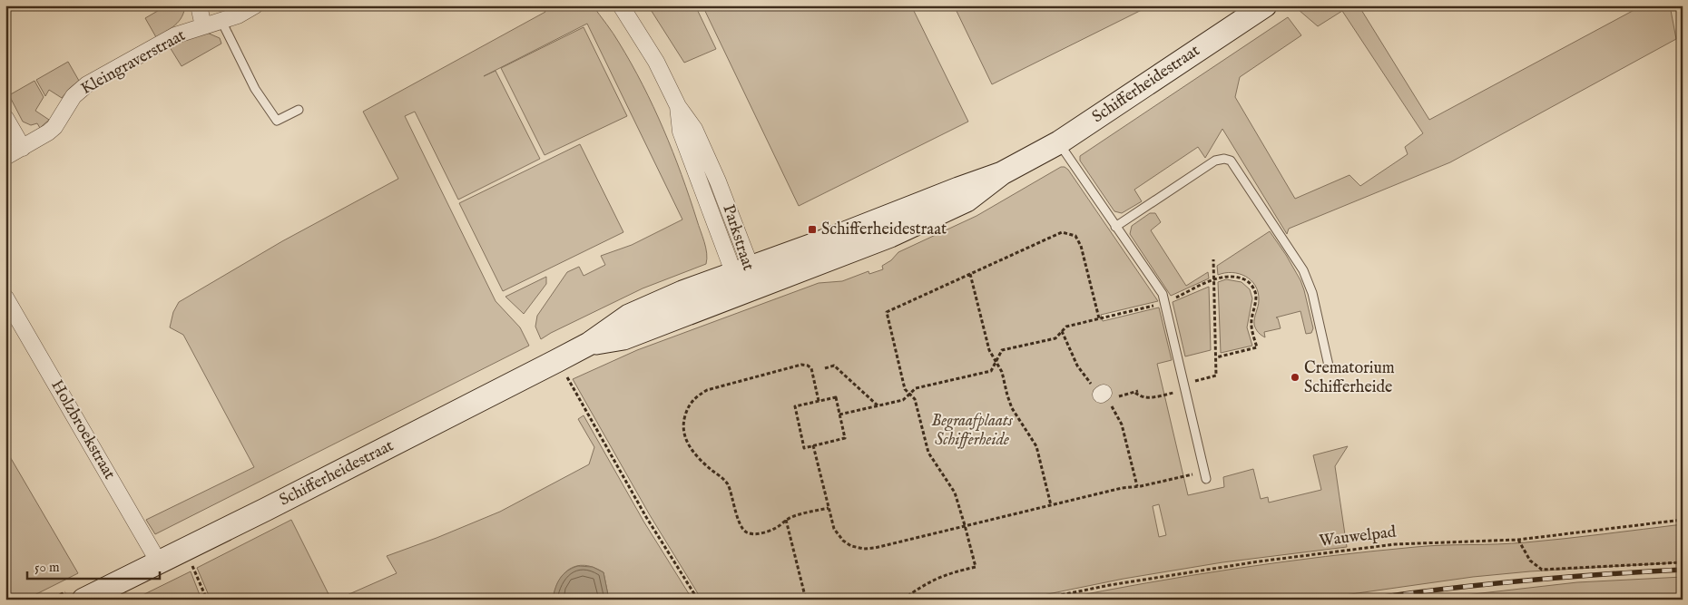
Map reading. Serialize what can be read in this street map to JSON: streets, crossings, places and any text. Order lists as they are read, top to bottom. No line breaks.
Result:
{"streets":{"street":["Kleingraverstraat","Schifferheidestraat","Parkstraat","Holzbroekstraat"],"path":["Wauwelpad"]},"crossings":[["Schifferheidestraat","Parkstraat"],["Schifferheidestraat","Holzbroekstraat"]],"parks":["Begraafplaats Schifferheide"],"places":{"transit":["Schifferheidestraat"],"other":["Crematorium Schifferheide"]},"scale_bar":"50 m"}
